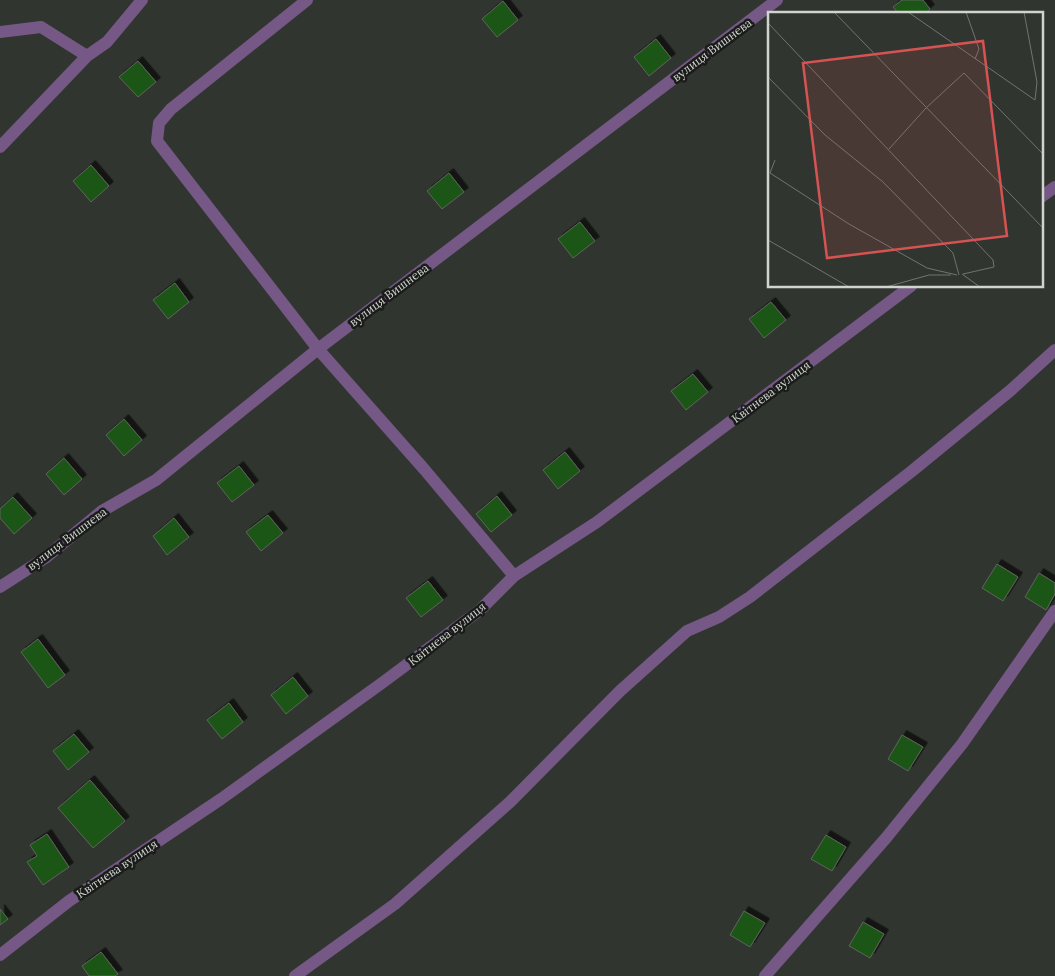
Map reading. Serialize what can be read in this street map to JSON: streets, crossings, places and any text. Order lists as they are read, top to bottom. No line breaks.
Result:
{"streets":{"street":["вулиця Вишнева","Квітнева вулиця"]}}
